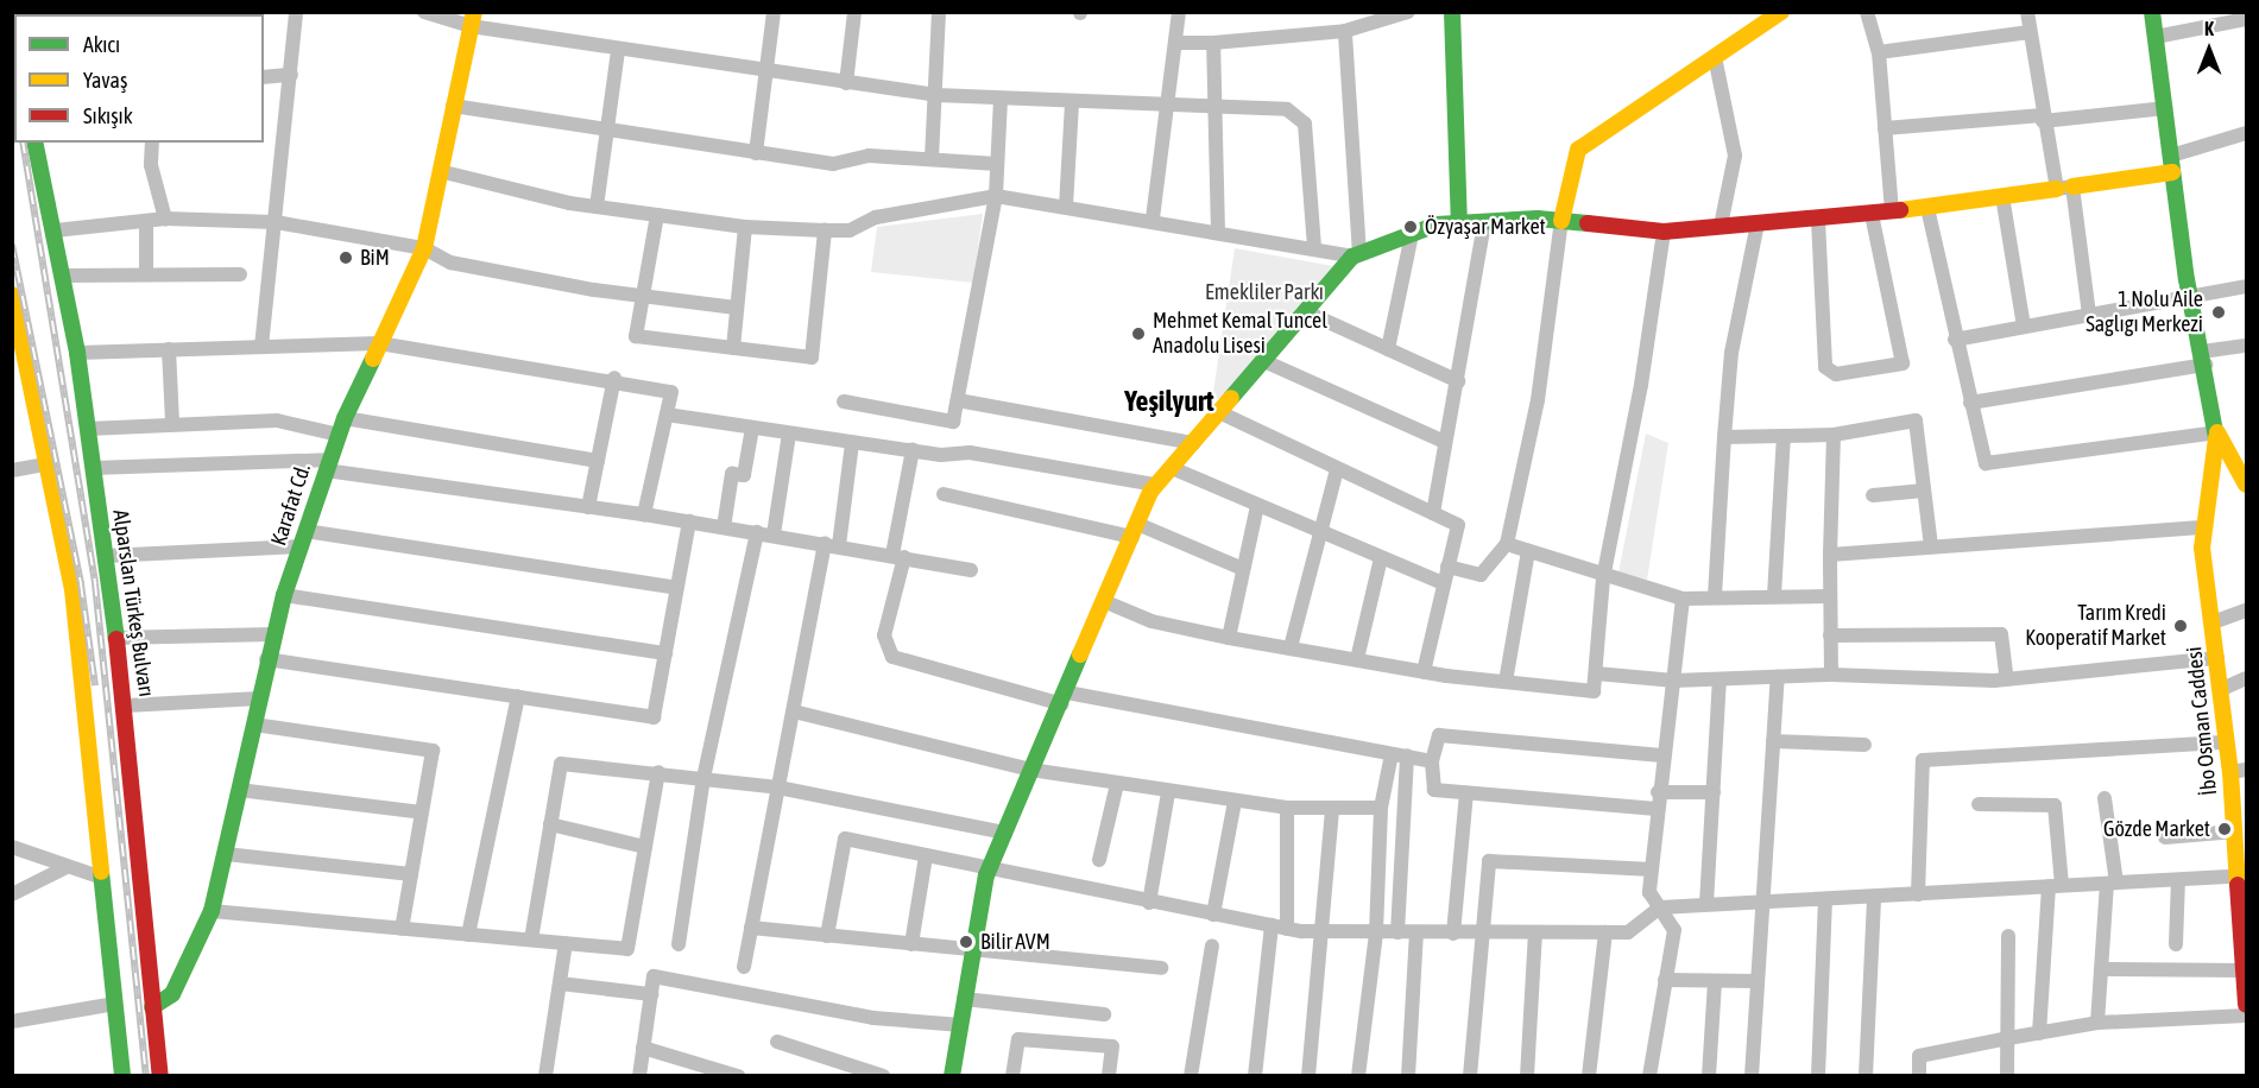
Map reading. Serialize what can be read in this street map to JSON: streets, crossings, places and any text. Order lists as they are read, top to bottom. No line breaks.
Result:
{"streets":{"main road":["Karafat Cd.","Alparslan Türkeş Bulvarı","İbo Osman Caddesi"]},"crossings":[["Karafat Cd.","Alparslan Türkeş Bulvarı"]],"districts":["Yeşilyurt"],"parks":["Emekliler Parkı"],"places":["Özyaşar Market","BiM","1 Nolu Aile Saglıgı Merkezi","Mehmet Kemal Tuncel Anadolu Lisesi","Tarım Kredi Kooperatif Market","Gözde Market","Bilir AVM"],"legend":["Akıcı","Yavaş","Sıkışık"],"north":"top"}
